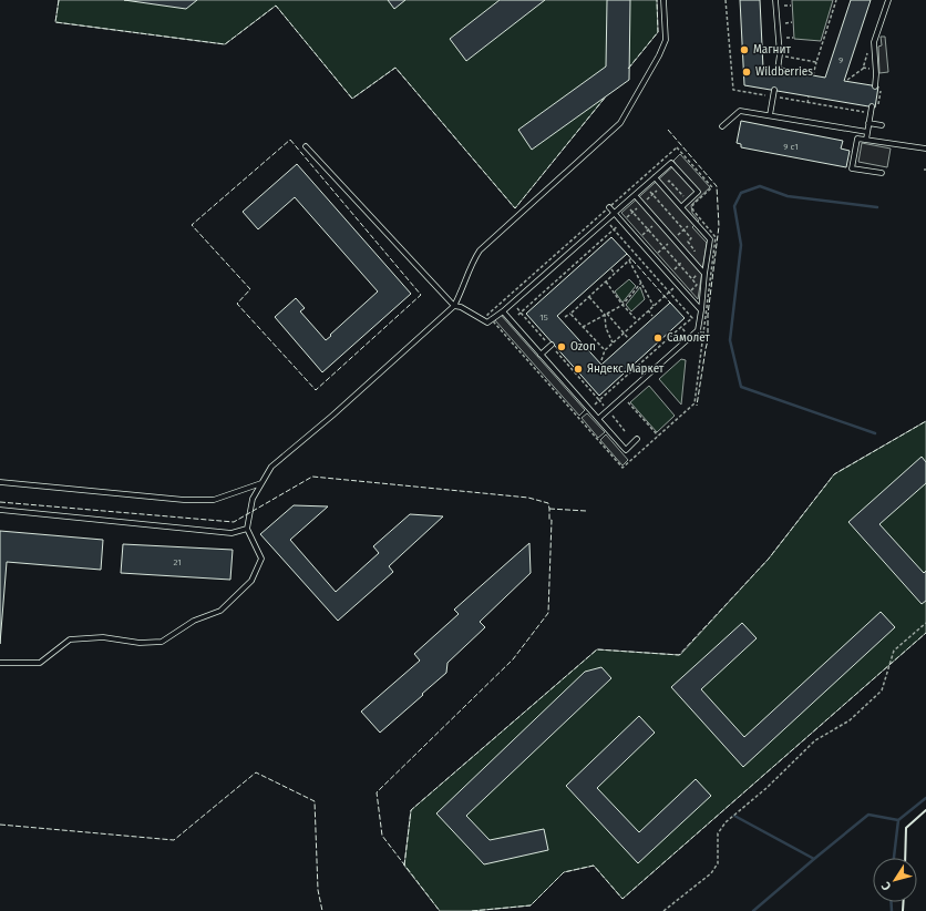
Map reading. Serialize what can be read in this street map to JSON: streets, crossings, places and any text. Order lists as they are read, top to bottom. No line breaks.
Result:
{"places":["Магнит","Wildberries","Самолёт","Ozon","Яндекс.Маркет"],"house_numbers":["9","9 c1","15","21"],"north":"bottom left"}
